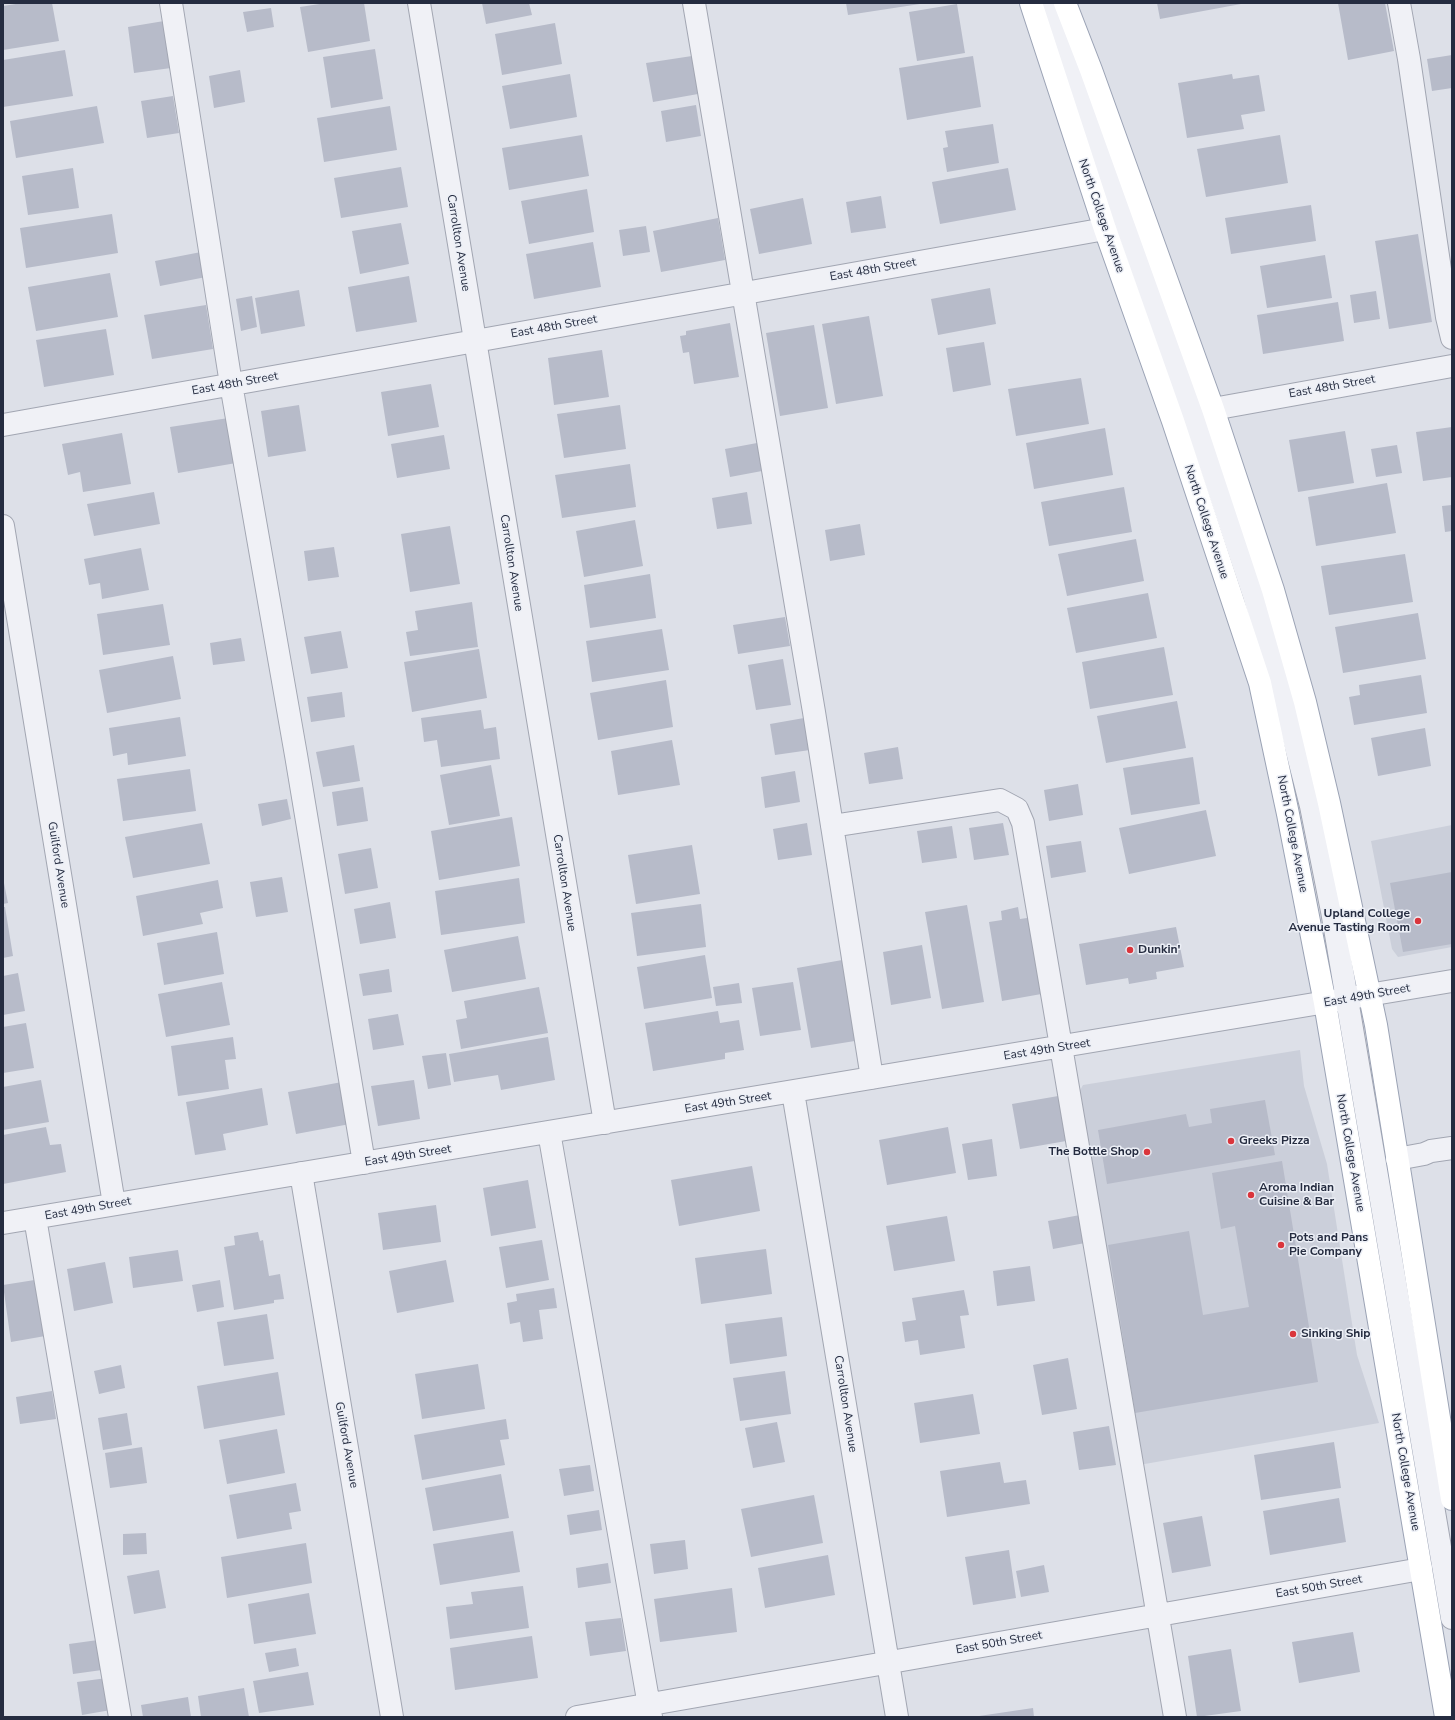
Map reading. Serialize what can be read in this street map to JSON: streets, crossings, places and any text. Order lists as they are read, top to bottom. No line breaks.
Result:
{"streets":{"main road":["North College Avenue"],"street":["Carrollton Avenue","East 48th Street","Guilford Avenue","East 49th Street","East 50th Street"]},"crossings":[["North College Avenue","East 48th Street"],["North College Avenue","East 49th Street"],["North College Avenue","East 50th Street"],["Carrollton Avenue","East 48th Street"],["Carrollton Avenue","East 49th Street"],["Carrollton Avenue","East 50th Street"],["Guilford Avenue","East 49th Street"]],"places":["Upland College Avenue Tasting Room","Dunkin'","Greeks Pizza","The Bottle Shop","Aroma Indian Cuisine & Bar","Pots and Pans Pie Company","Sinking Ship"]}
